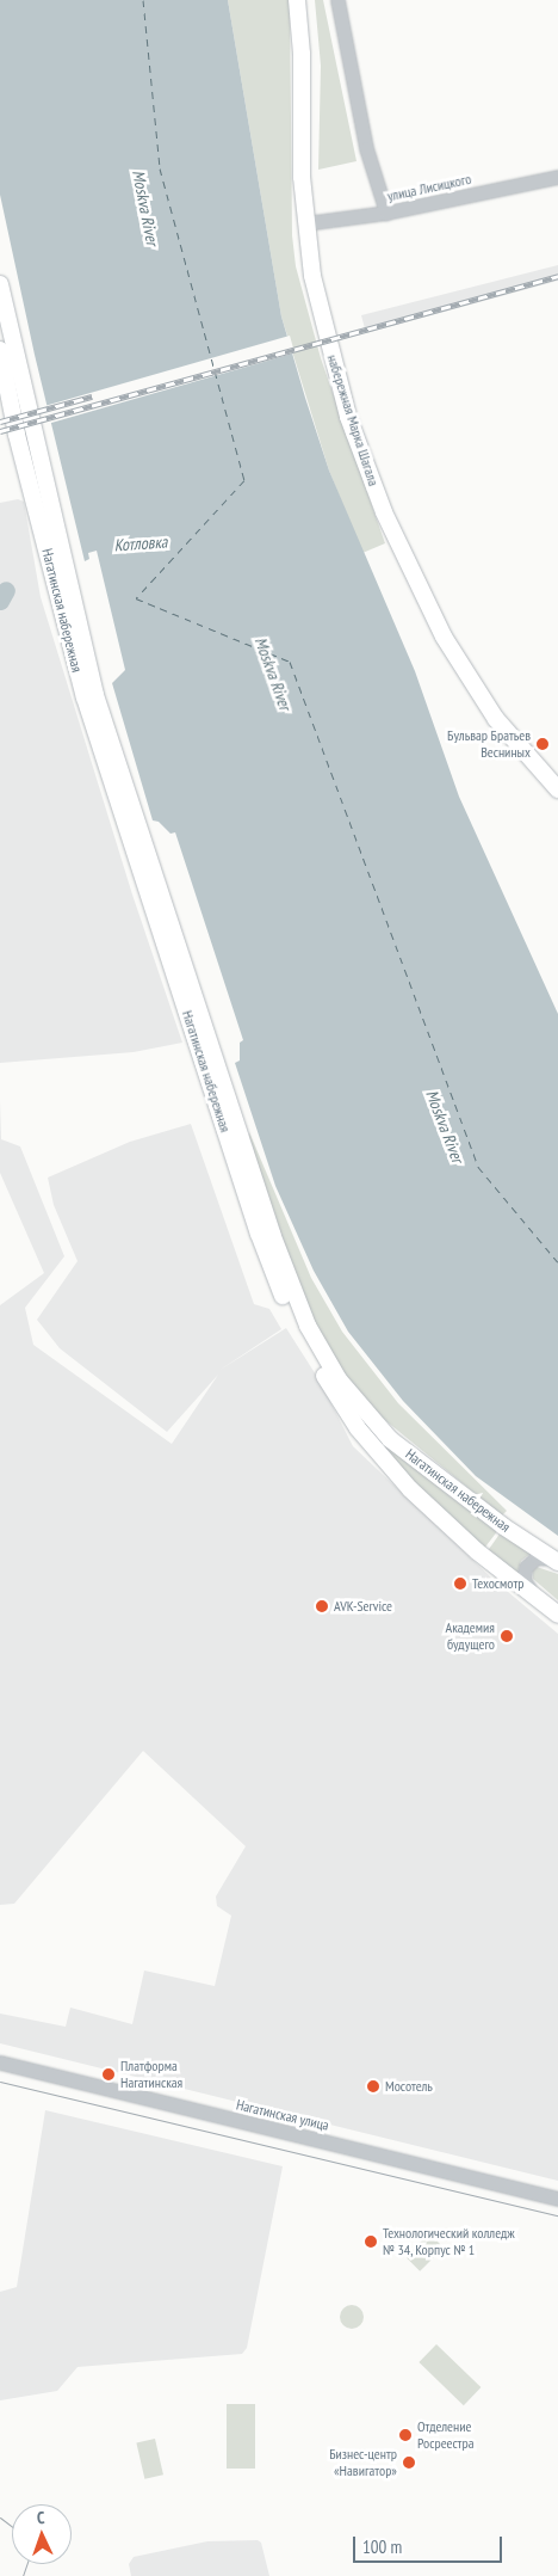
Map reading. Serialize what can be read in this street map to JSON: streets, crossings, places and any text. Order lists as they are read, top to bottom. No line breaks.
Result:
{"streets":{"main road":["набережная Марка Шагала","Нагатинская набережная"],"street":["улица Лисицкого","Нагатинская улица"]},"crossings":[["улица Лисицкого","набережная Марка Шагала"]],"water":["Moskva River","Котловка"],"places":["Бульвар Братьев Весниных","Техосмотр","AVK-Service","Академия будущего","Платформа Нагатинская","Мосотель","Технологический колледж № 34, Корпус № 1","Отделение Росреестра","Бизнес-центр «Навигатор»"],"scale_bar":"100 m","north":"top"}
